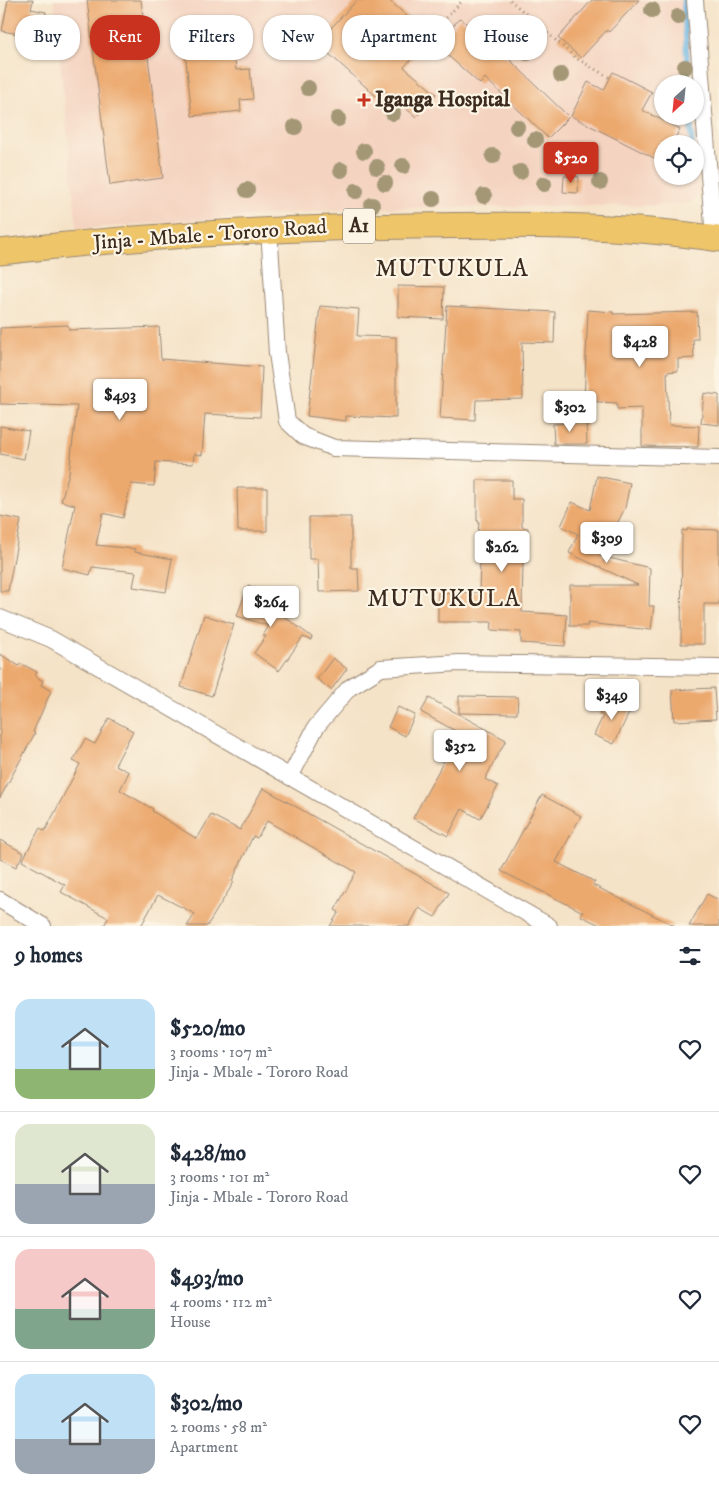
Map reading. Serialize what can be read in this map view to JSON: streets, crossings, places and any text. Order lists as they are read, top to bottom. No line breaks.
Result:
{"streets":{"main road":["A1","Jinja - Mbale - Tororo Road"]},"districts":["MUTUKULA","MUTUKULA"],"places":{"health":["Iganga Hospital"]},"north":"bottom left","page":{"chip":["Buy","Rent","Filters","New","Apartment","House"],"price":["$520","$428","$493","$302","$309","$262","$264","$349","$352"],"heading":"9 homes","list":[{"name":"$520/mo","note":"3 rooms · 107 m² · Jinja - Mbale - Tororo Road"},{"name":"$428/mo","note":"3 rooms · 101 m² · Jinja - Mbale - Tororo Road"},{"name":"$493/mo","note":"4 rooms · 112 m² · House"},{"name":"$302/mo","note":"2 rooms · 58 m² · Apartment"}]}}
